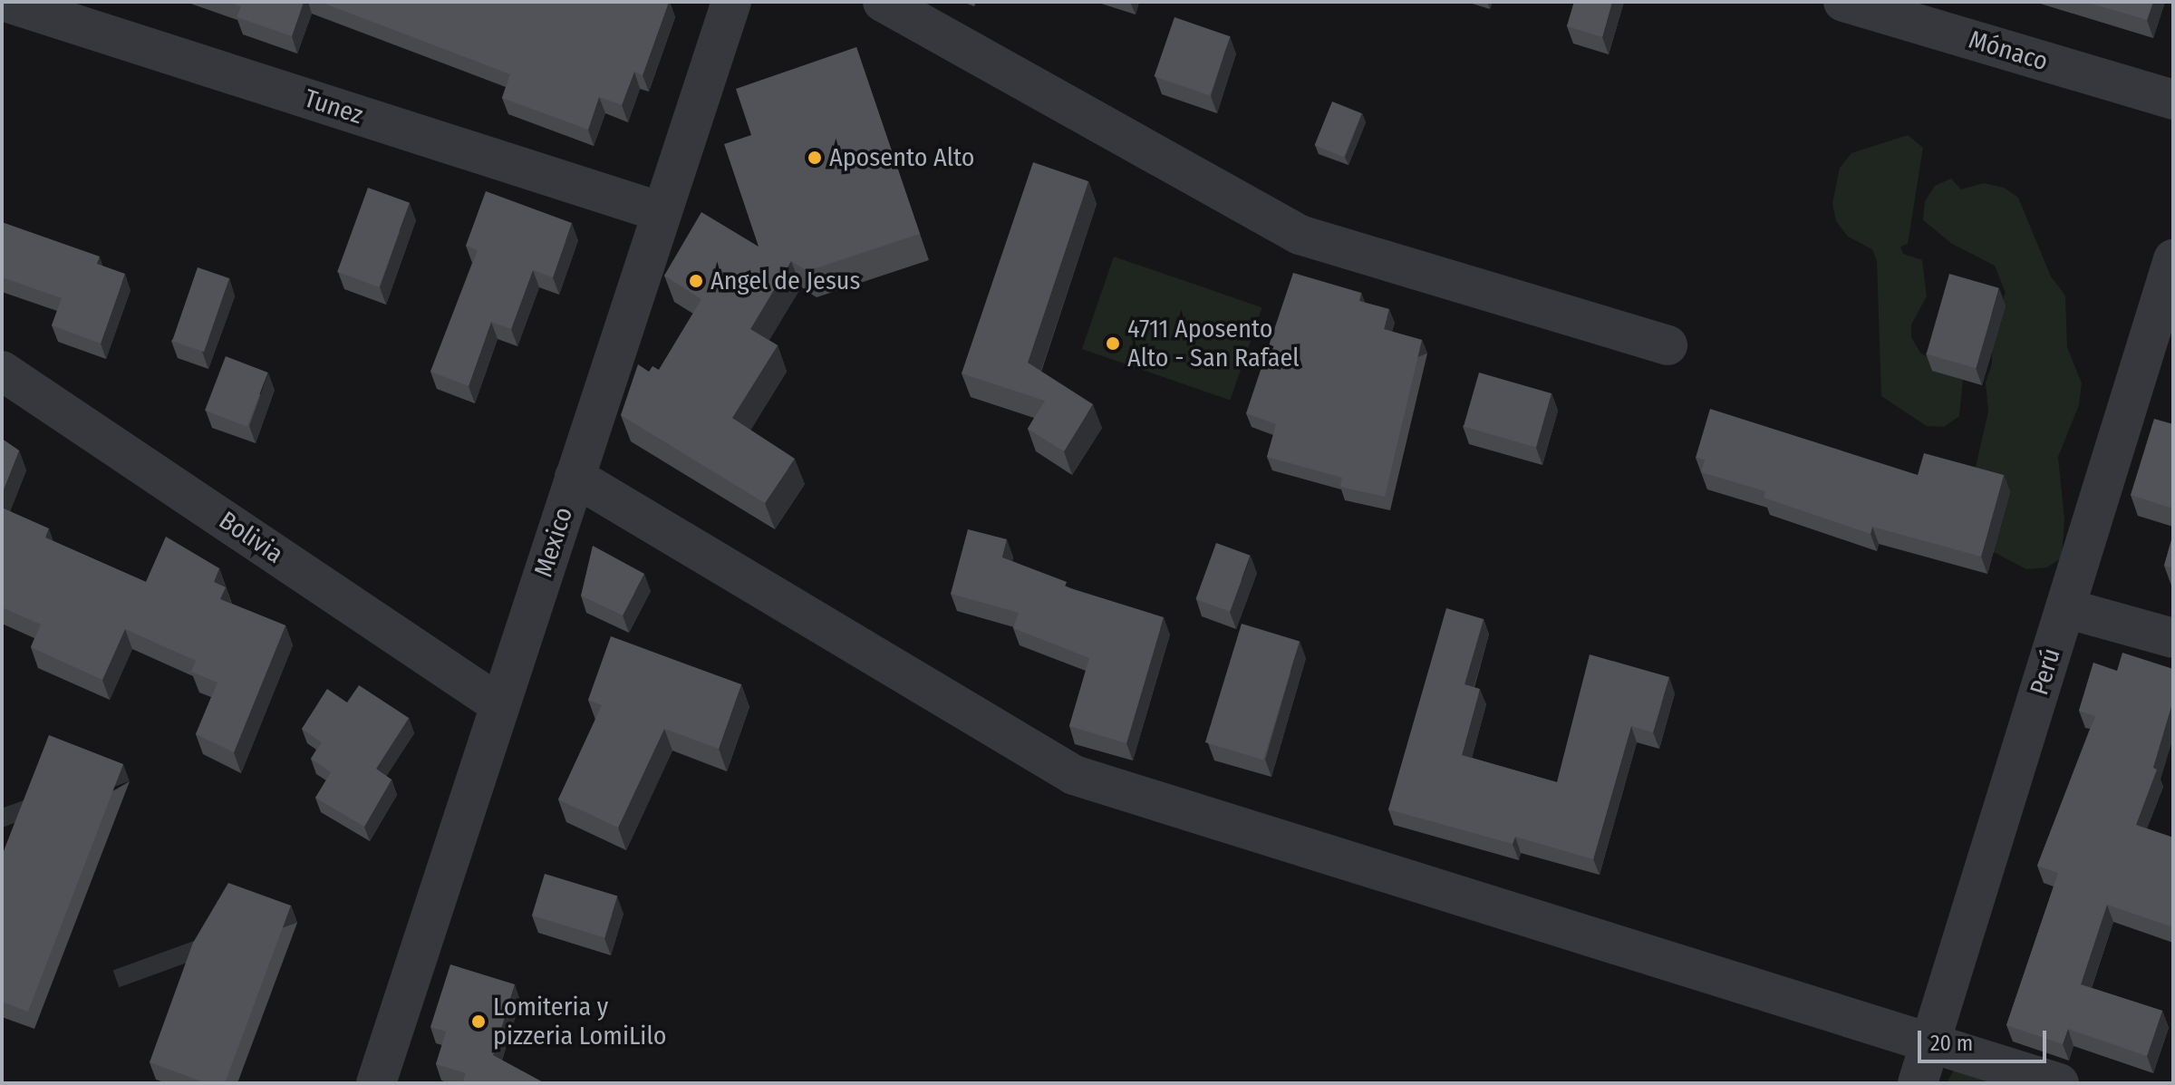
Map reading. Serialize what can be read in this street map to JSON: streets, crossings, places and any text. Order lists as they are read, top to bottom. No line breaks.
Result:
{"streets":{"street":["Mónaco","Tunez","Bolivia","Mexico","Perú"]},"crossings":[["Tunez","Mexico"],["Bolivia","Mexico"]],"places":["Aposento Alto","Angel de Jesus","4711 Aposento Alto - San Rafael","Lomiteria y pizzeria LomiLilo"],"scale_bar":"20 m"}
